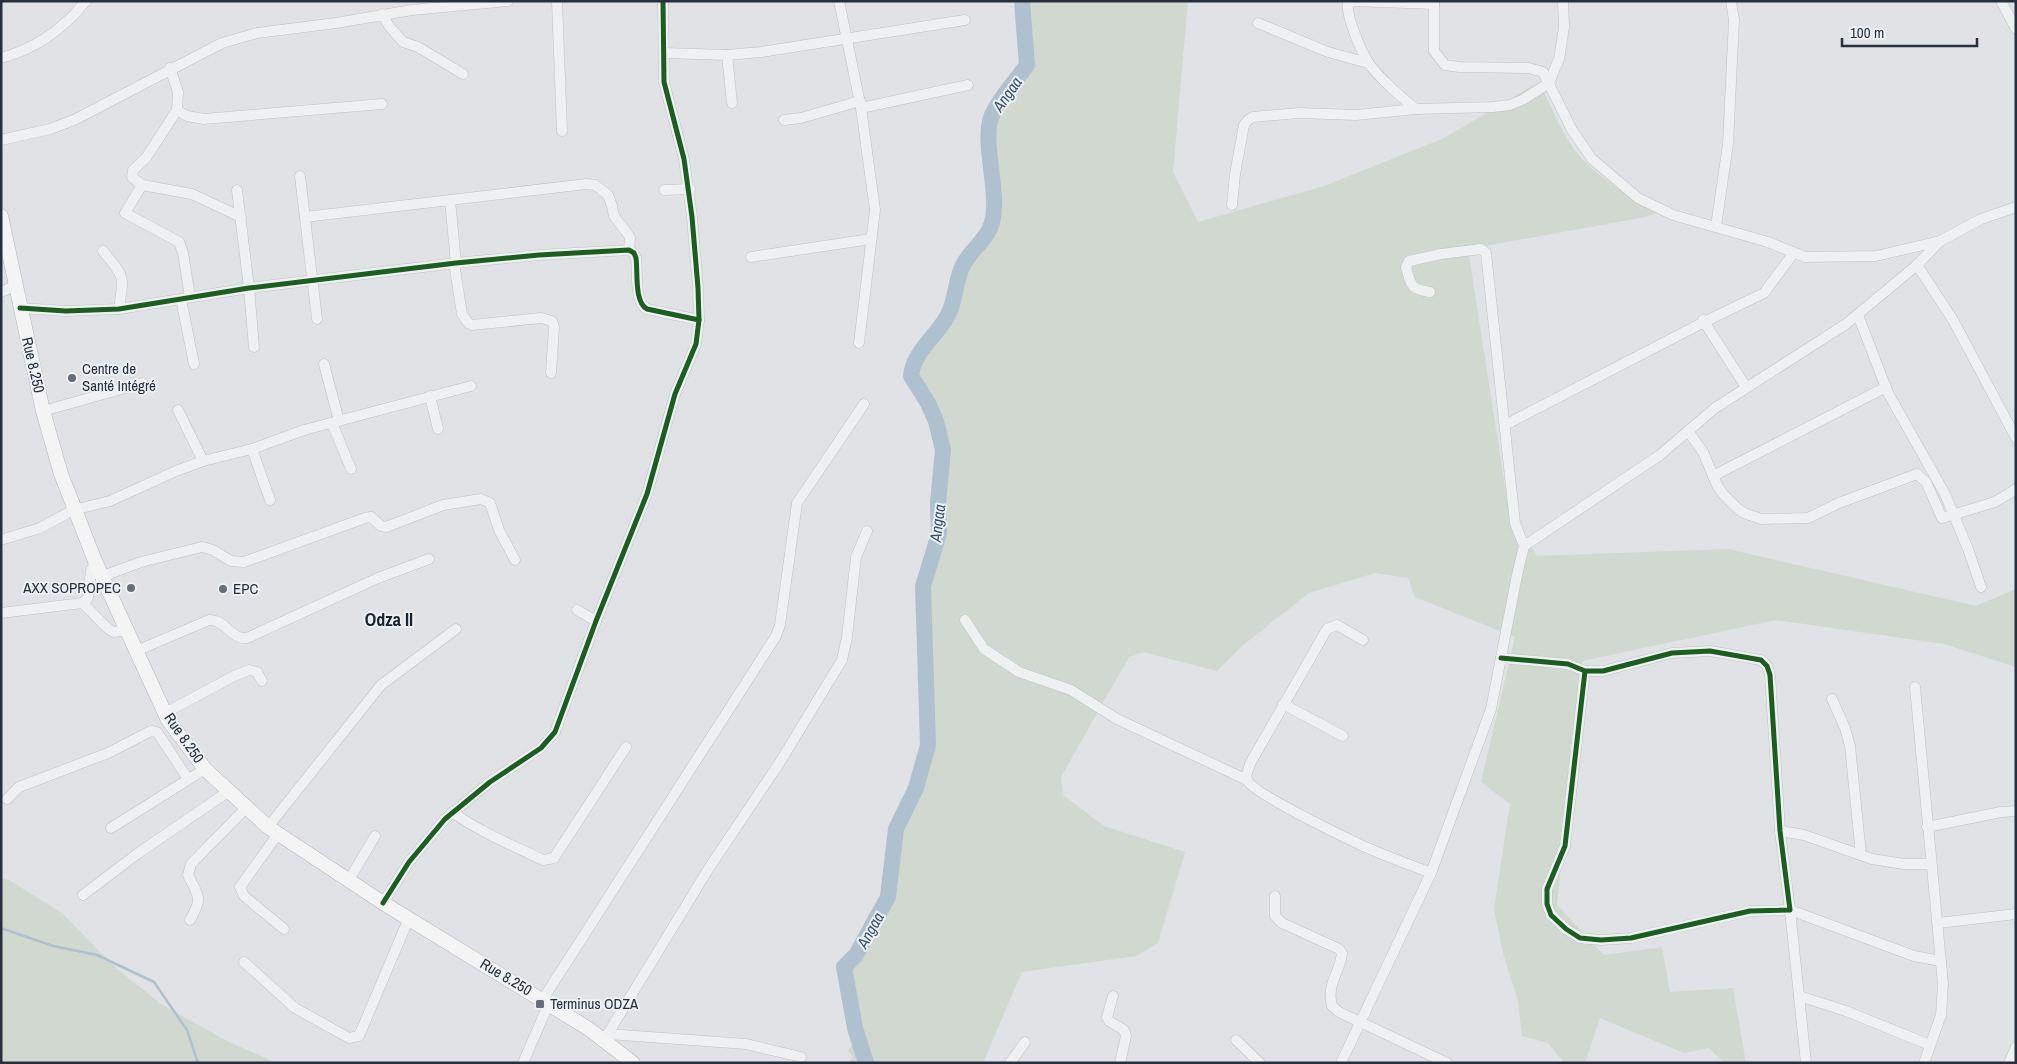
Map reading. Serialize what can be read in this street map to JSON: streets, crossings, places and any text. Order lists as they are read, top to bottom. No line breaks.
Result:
{"streets":{"highway":["Rue 8.250"]},"districts":["Odza II"],"water":["Angaa"],"places":{"other":["Centre de Santé Intégré","AXX SOPROPEC","EPC"],"transit":["Terminus ODZA"]},"scale_bar":"100 m"}
